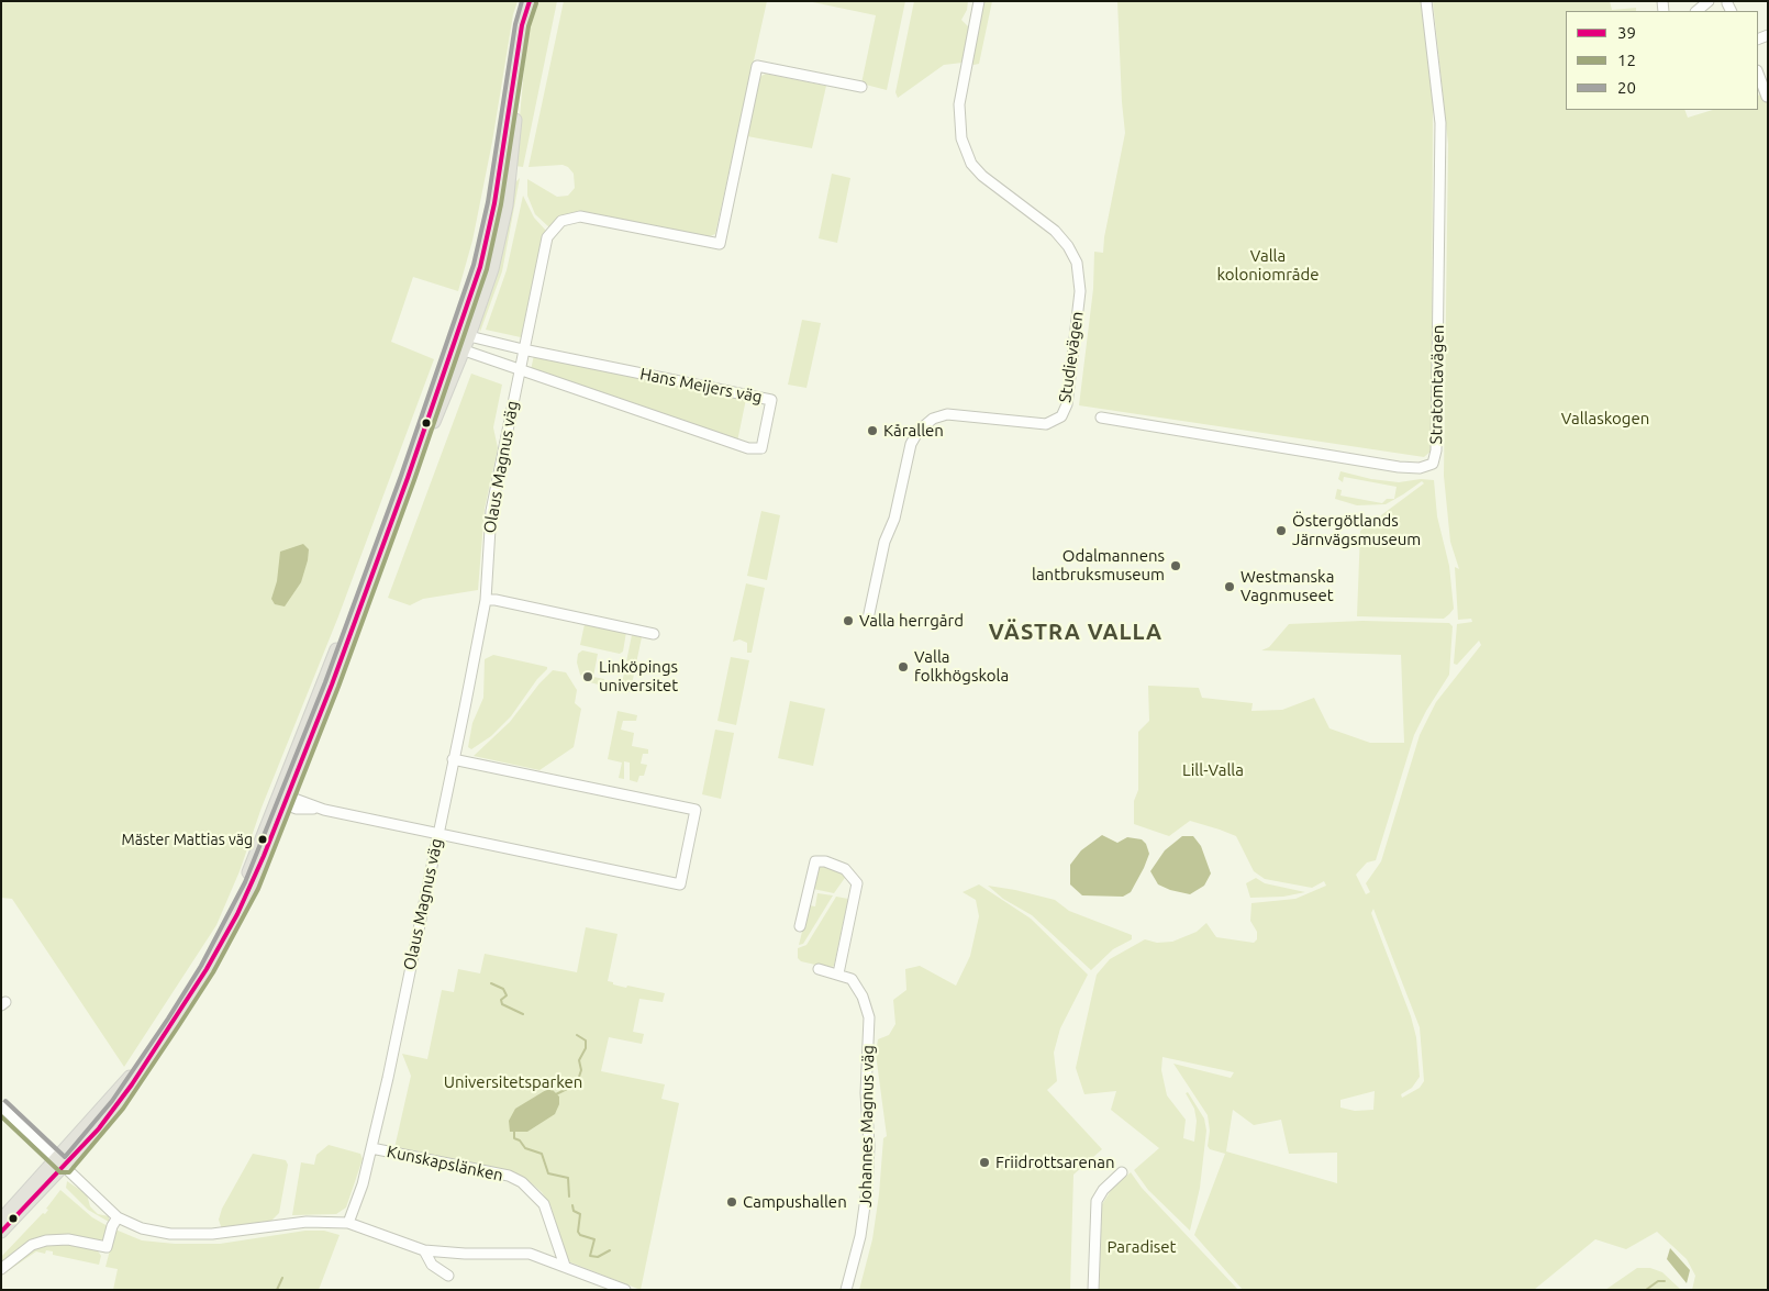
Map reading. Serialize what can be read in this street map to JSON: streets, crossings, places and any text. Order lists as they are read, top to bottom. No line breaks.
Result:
{"streets":{"street":["Studievägen","Stratomtavägen","Hans Meijers väg","Olaus Magnus väg","Johannes Magnus väg","Kunskapslänken"]},"crossings":[["Hans Meijers väg","Olaus Magnus väg"],["Olaus Magnus väg","Kunskapslänken"]],"districts":["VÄSTRA VALLA"],"parks":["Valla koloniområde","Vallaskogen","Lill-Valla","Universitetsparken","Paradiset"],"places":["Kårallen","Östergötlands Järnvägsmuseum","Odalmannens lantbruksmuseum","Westmanska Vagnmuseet","Valla herrgård","Valla folkhögskola","Linköpings universitet","Mäster Mattias väg","Friidrottsarenan","Campushallen"],"lines":["transit line 39","transit line 20","transit line 12"],"legend":["39","12","20"]}
